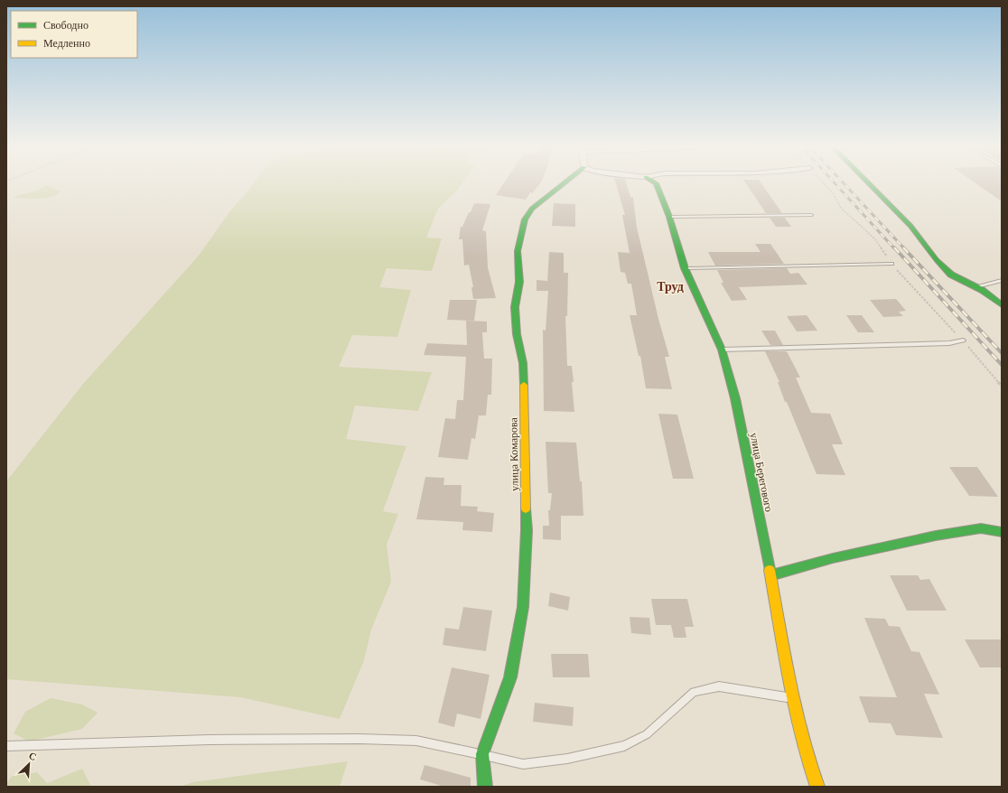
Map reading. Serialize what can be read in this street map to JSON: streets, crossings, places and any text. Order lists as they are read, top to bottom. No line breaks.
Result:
{"streets":{"street":["улица Комарова","улица Берегового"]},"districts":["Труд"],"legend":["Свободно","Медленно"],"north":"top right"}
